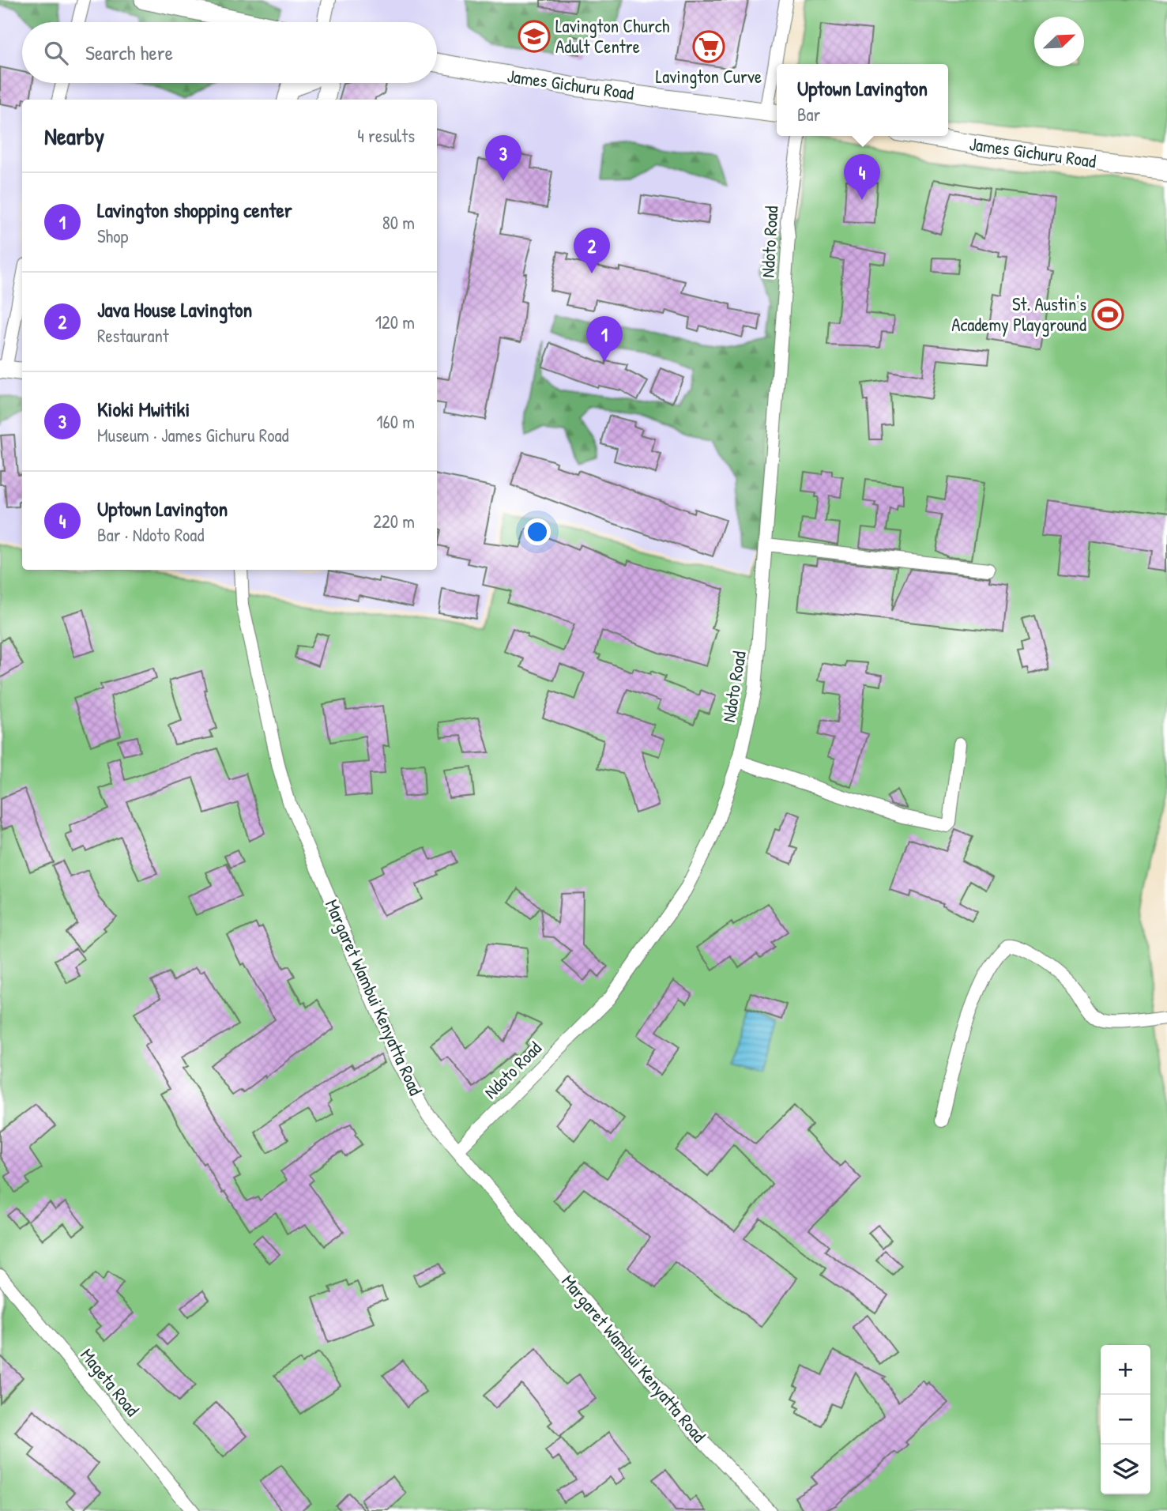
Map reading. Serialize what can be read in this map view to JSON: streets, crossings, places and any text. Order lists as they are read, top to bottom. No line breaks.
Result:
{"streets":{"main road":["James Gichuru Road"],"street":["Ndoto Road","Margaret Wambui Kenyatta Road","Mageta Road"]},"crossings":[["Ndoto Road","Margaret Wambui Kenyatta Road"]],"places":{"school or university":["Lavington Church Adult Centre"],"supermarket":["Lavington Curve"],"sports":["St. Austin's Academy Playground"]},"north":"top right","page":{"search":"Search here","popup":["Uptown Lavington","Bar"],"heading":["Nearby","4 results"],"pins":["3","4","2","1"],"list":[{"mark":"1","name":"Lavington shopping center","note":"Shop","value":"80 m"},{"mark":"2","name":"Java House Lavington","note":"Restaurant","value":"120 m"},{"mark":"3","name":"Kioki Mwitiki","note":"Museum · James Gichuru Road","value":"160 m"},{"mark":"4","name":"Uptown Lavington","note":"Bar · Ndoto Road","value":"220 m"}],"map_buttons":["+","−"]}}
